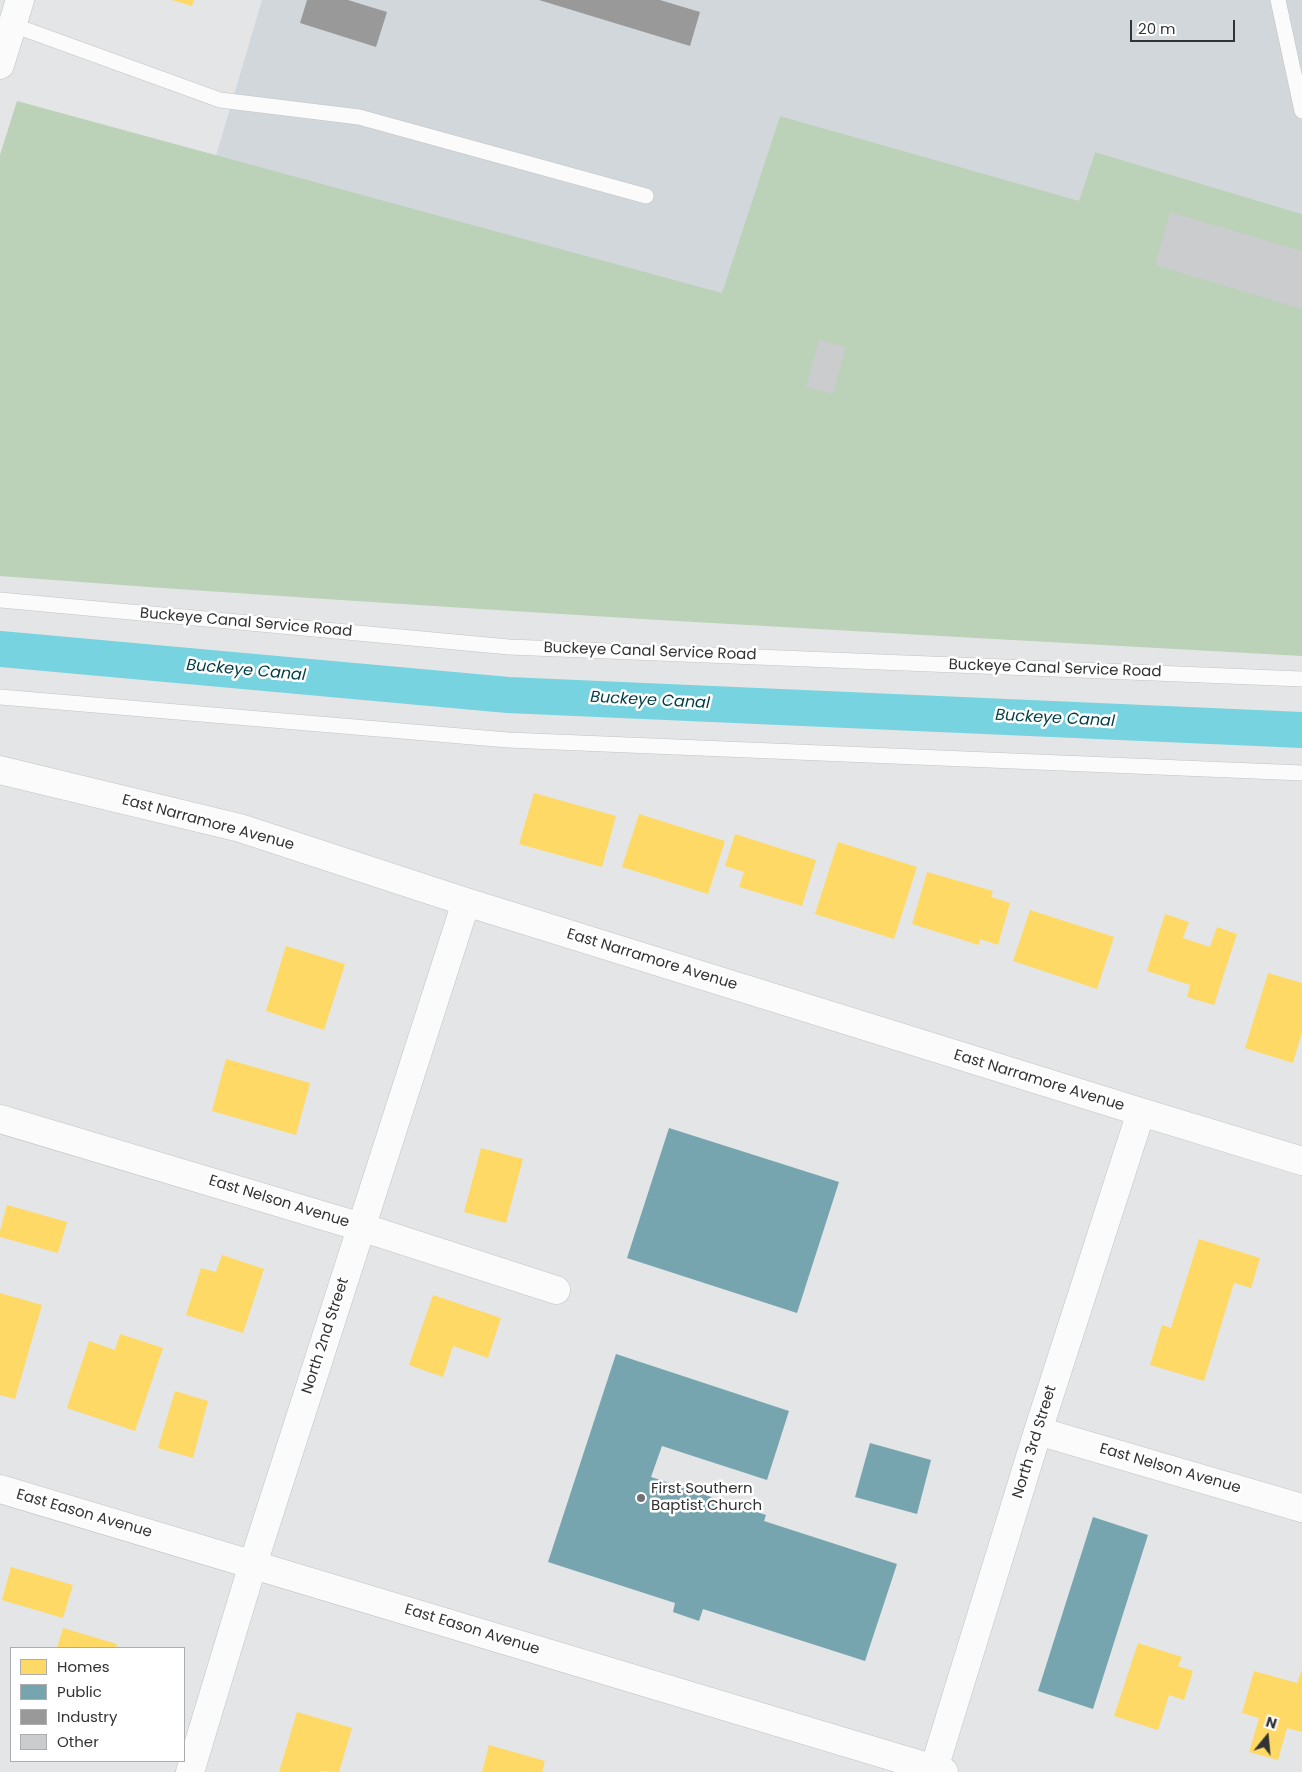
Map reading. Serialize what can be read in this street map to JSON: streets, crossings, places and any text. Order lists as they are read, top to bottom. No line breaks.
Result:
{"streets":{"street":["East Narramore Avenue","East Nelson Avenue","North 2nd Street","North 3rd Street","East Eason Avenue"],"lane":["Buckeye Canal Service Road"]},"crossings":[["East Narramore Avenue","North 2nd Street"],["East Narramore Avenue","North 3rd Street"],["East Nelson Avenue","North 2nd Street"],["East Nelson Avenue","North 3rd Street"],["North 2nd Street","East Eason Avenue"],["North 3rd Street","East Eason Avenue"]],"water":["Buckeye Canal"],"places":["First Southern Baptist Church"],"legend":["Homes","Public","Industry","Other"],"scale_bar":"20 m","north":"top"}
